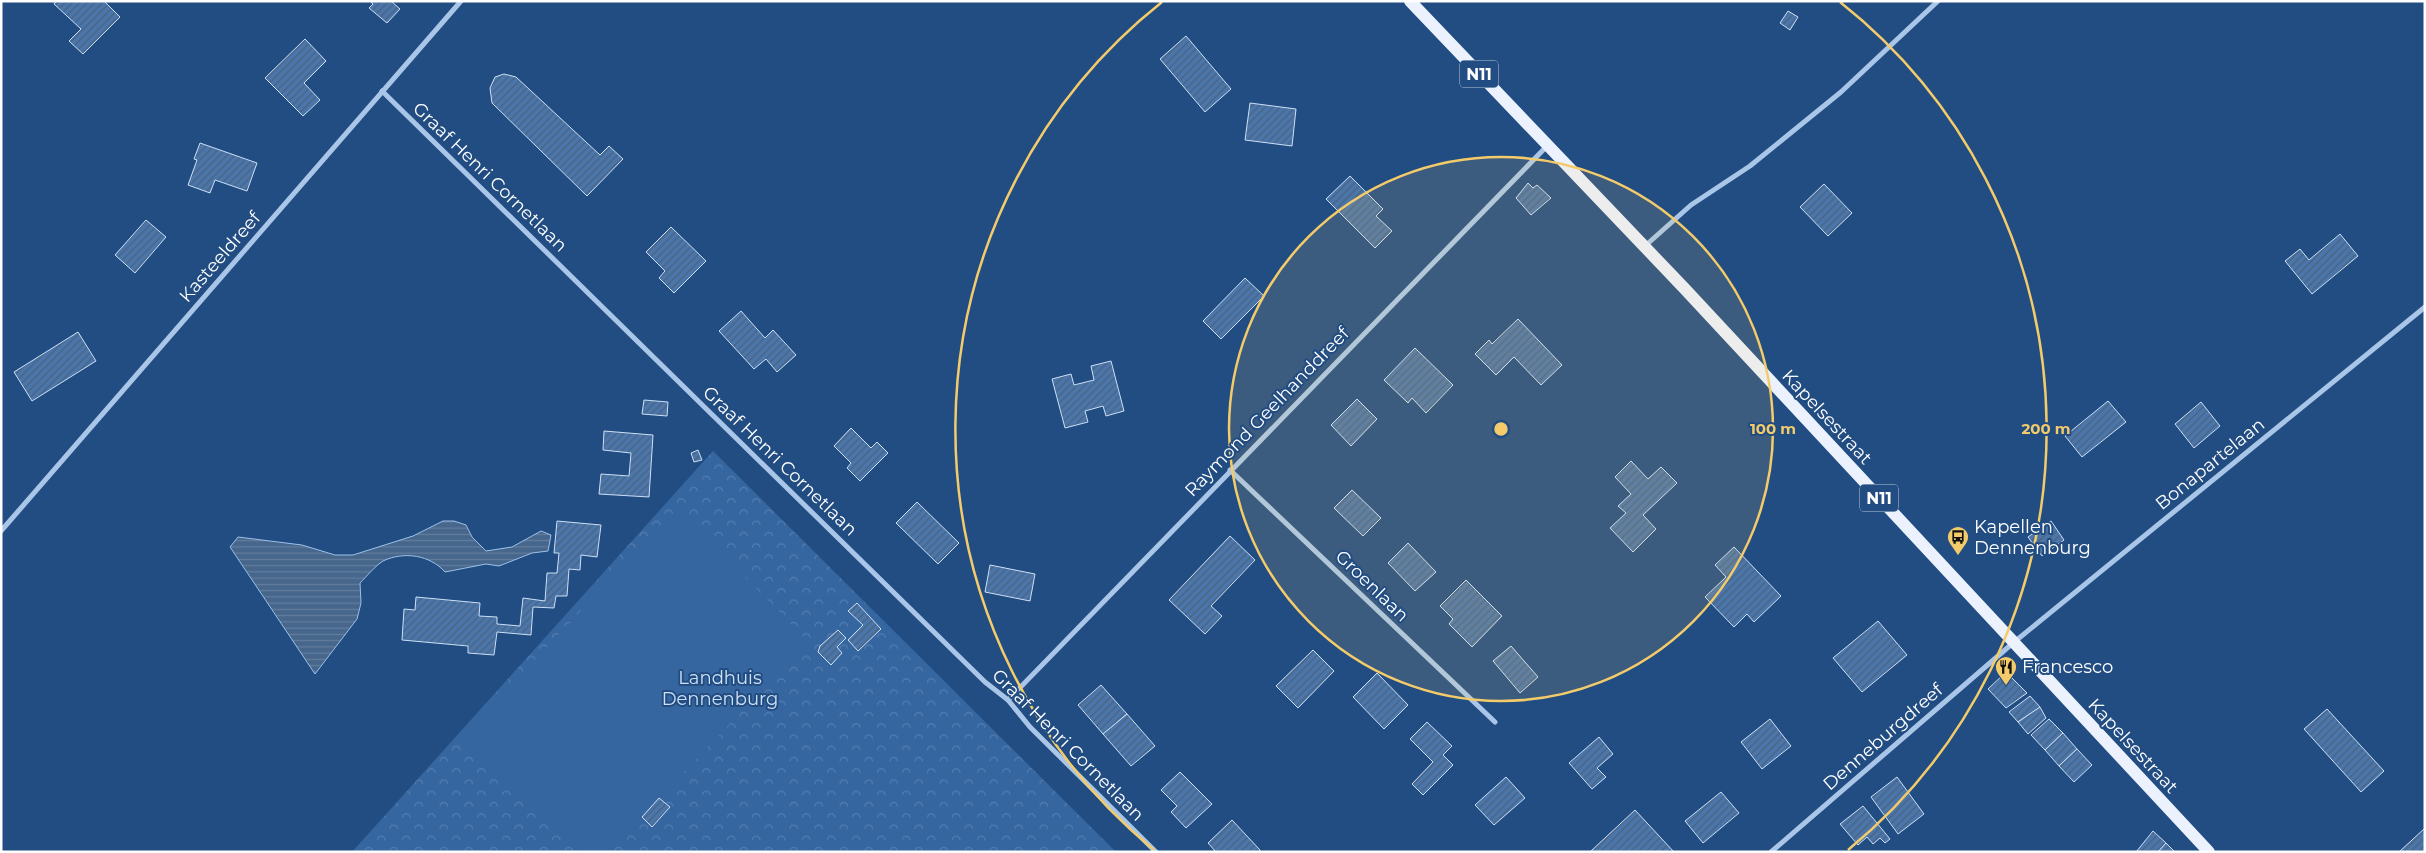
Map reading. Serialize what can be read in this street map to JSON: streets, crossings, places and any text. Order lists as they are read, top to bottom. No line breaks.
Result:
{"streets":{"main road":["N11","Kapelsestraat"],"street":["Graaf Henri Cornetlaan","Kasteeldreef","Raymond Geelhanddreef","Bonapartelaan","Groenlaan","Denneburgdreef"]},"crossings":[["Graaf Henri Cornetlaan","Kasteeldreef"],["Graaf Henri Cornetlaan","Raymond Geelhanddreef"],["Raymond Geelhanddreef","Kapelsestraat"],["Raymond Geelhanddreef","Groenlaan"],["Kapelsestraat","Bonapartelaan"],["Kapelsestraat","Denneburgdreef"],["Bonapartelaan","Denneburgdreef"]],"parks":["Landhuis Dennenburg"],"places":{"bus stop":["Kapellen Dennenburg"],"restaurant":["Francesco"]},"rings":["100 m","200 m"]}
